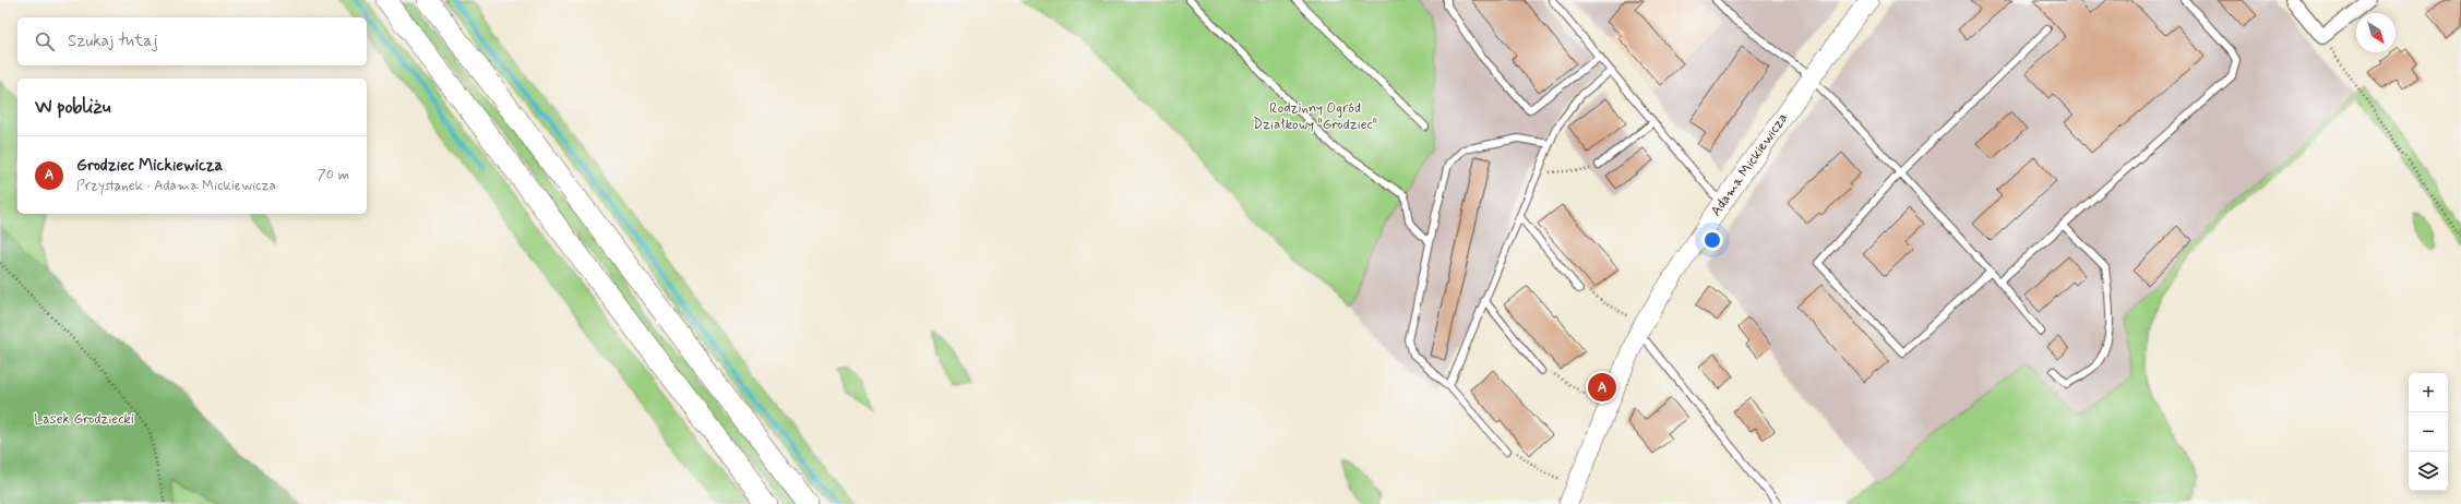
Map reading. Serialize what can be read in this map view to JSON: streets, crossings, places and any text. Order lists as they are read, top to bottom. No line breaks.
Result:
{"streets":{"street":["Adama Mickiewicza"]},"parks":["Rodzinny Ogród Działkowy \"Grodziec\"","Lasek Grodziecki"],"north":"bottom right","page":{"search":"Szukaj tutaj","heading":"W pobliżu","list":[{"mark":"A","name":"Grodziec Mickiewicza","note":"Przystanek · Adama Mickiewicza","value":"70 m"}],"pins":"A","map_buttons":["+","−"]}}
